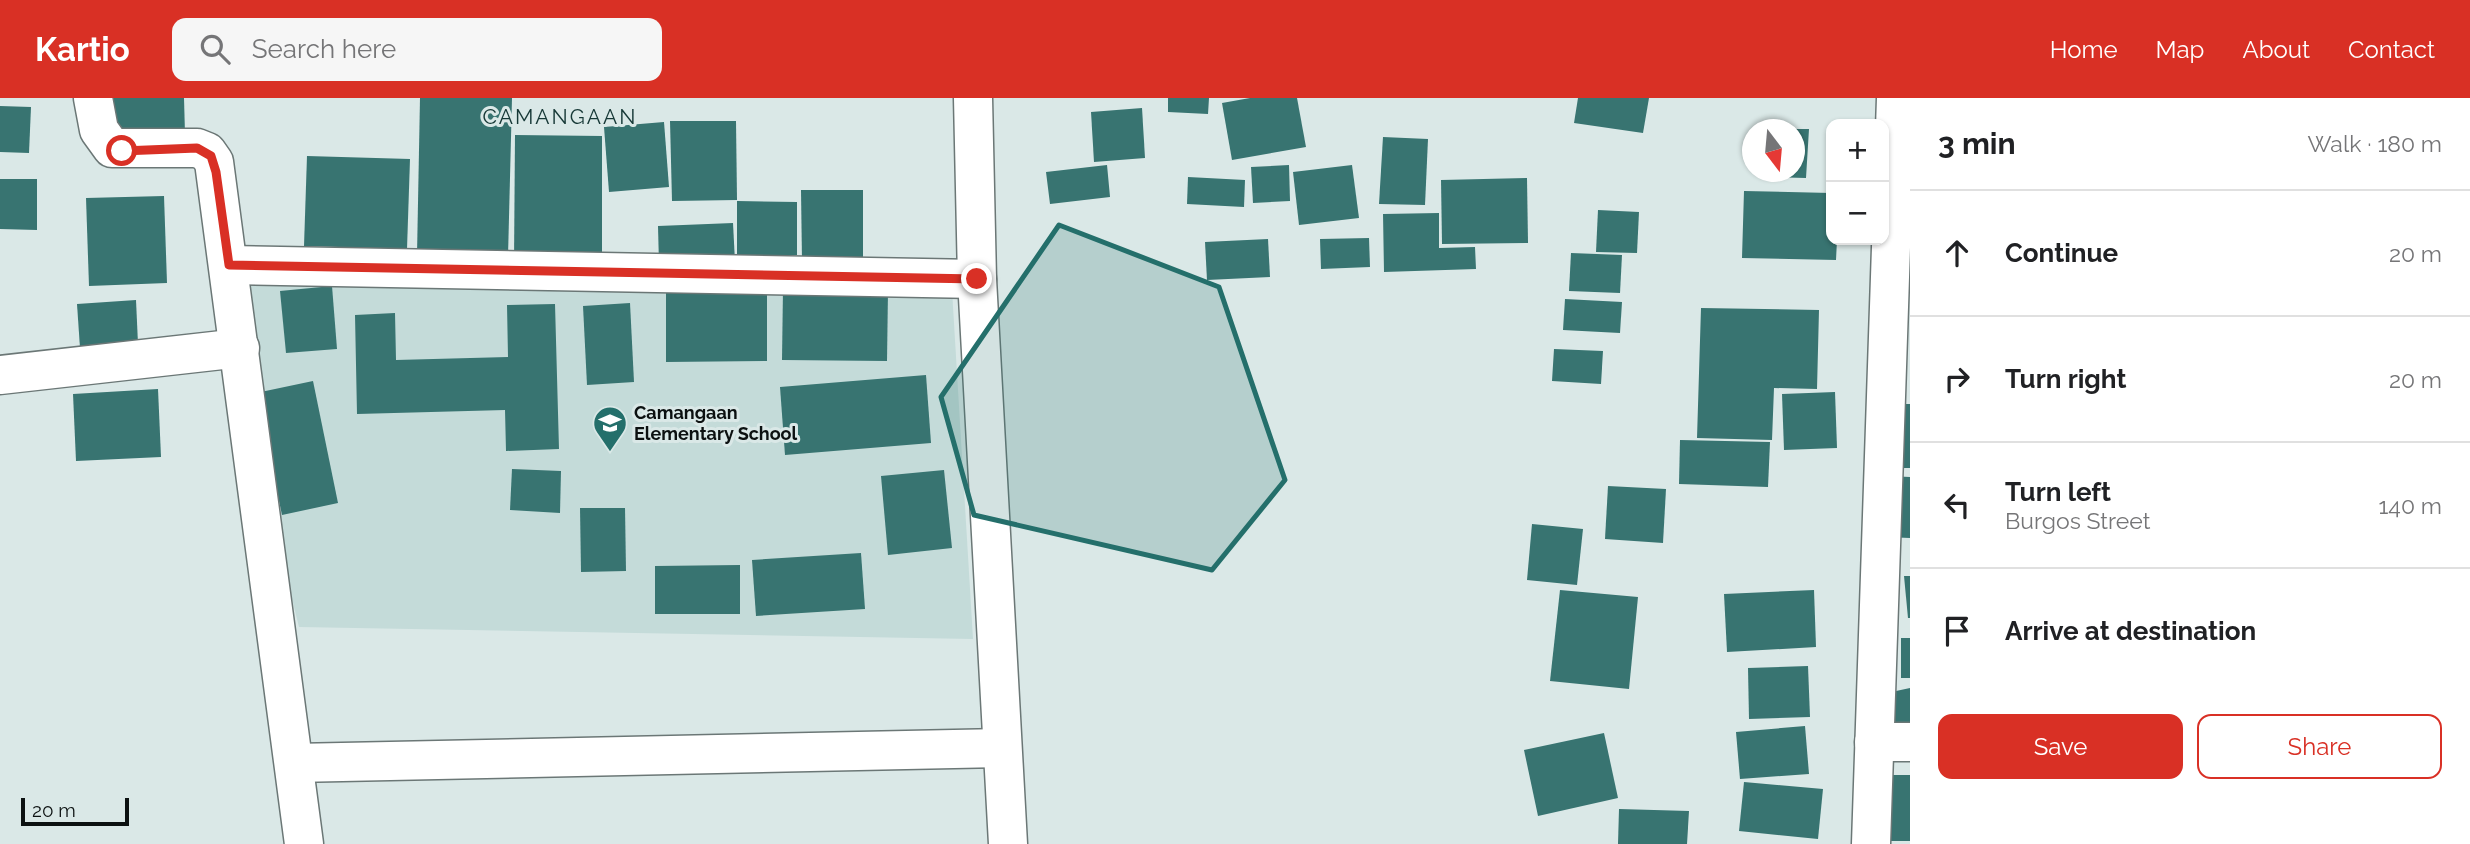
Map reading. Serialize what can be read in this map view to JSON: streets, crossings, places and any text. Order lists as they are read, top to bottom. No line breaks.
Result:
{"districts":["CAMANGAAN"],"places":{"school or university":["Camangaan Elementary School"]},"scale_bar":"20 m","north":"bottom","page":{"header":"Kartio","search":"Search here","nav":["Home","Map","About","Contact"],"heading":["3 min","Walk · 180 m"],"map_buttons":["+","−"],"list":[["Continue","20 m"],["Turn right","20 m"],["Turn left","Burgos Street","140 m"],"Arrive at destination"],"buttons":["Save","Share"],"scale":"20 m"}}
